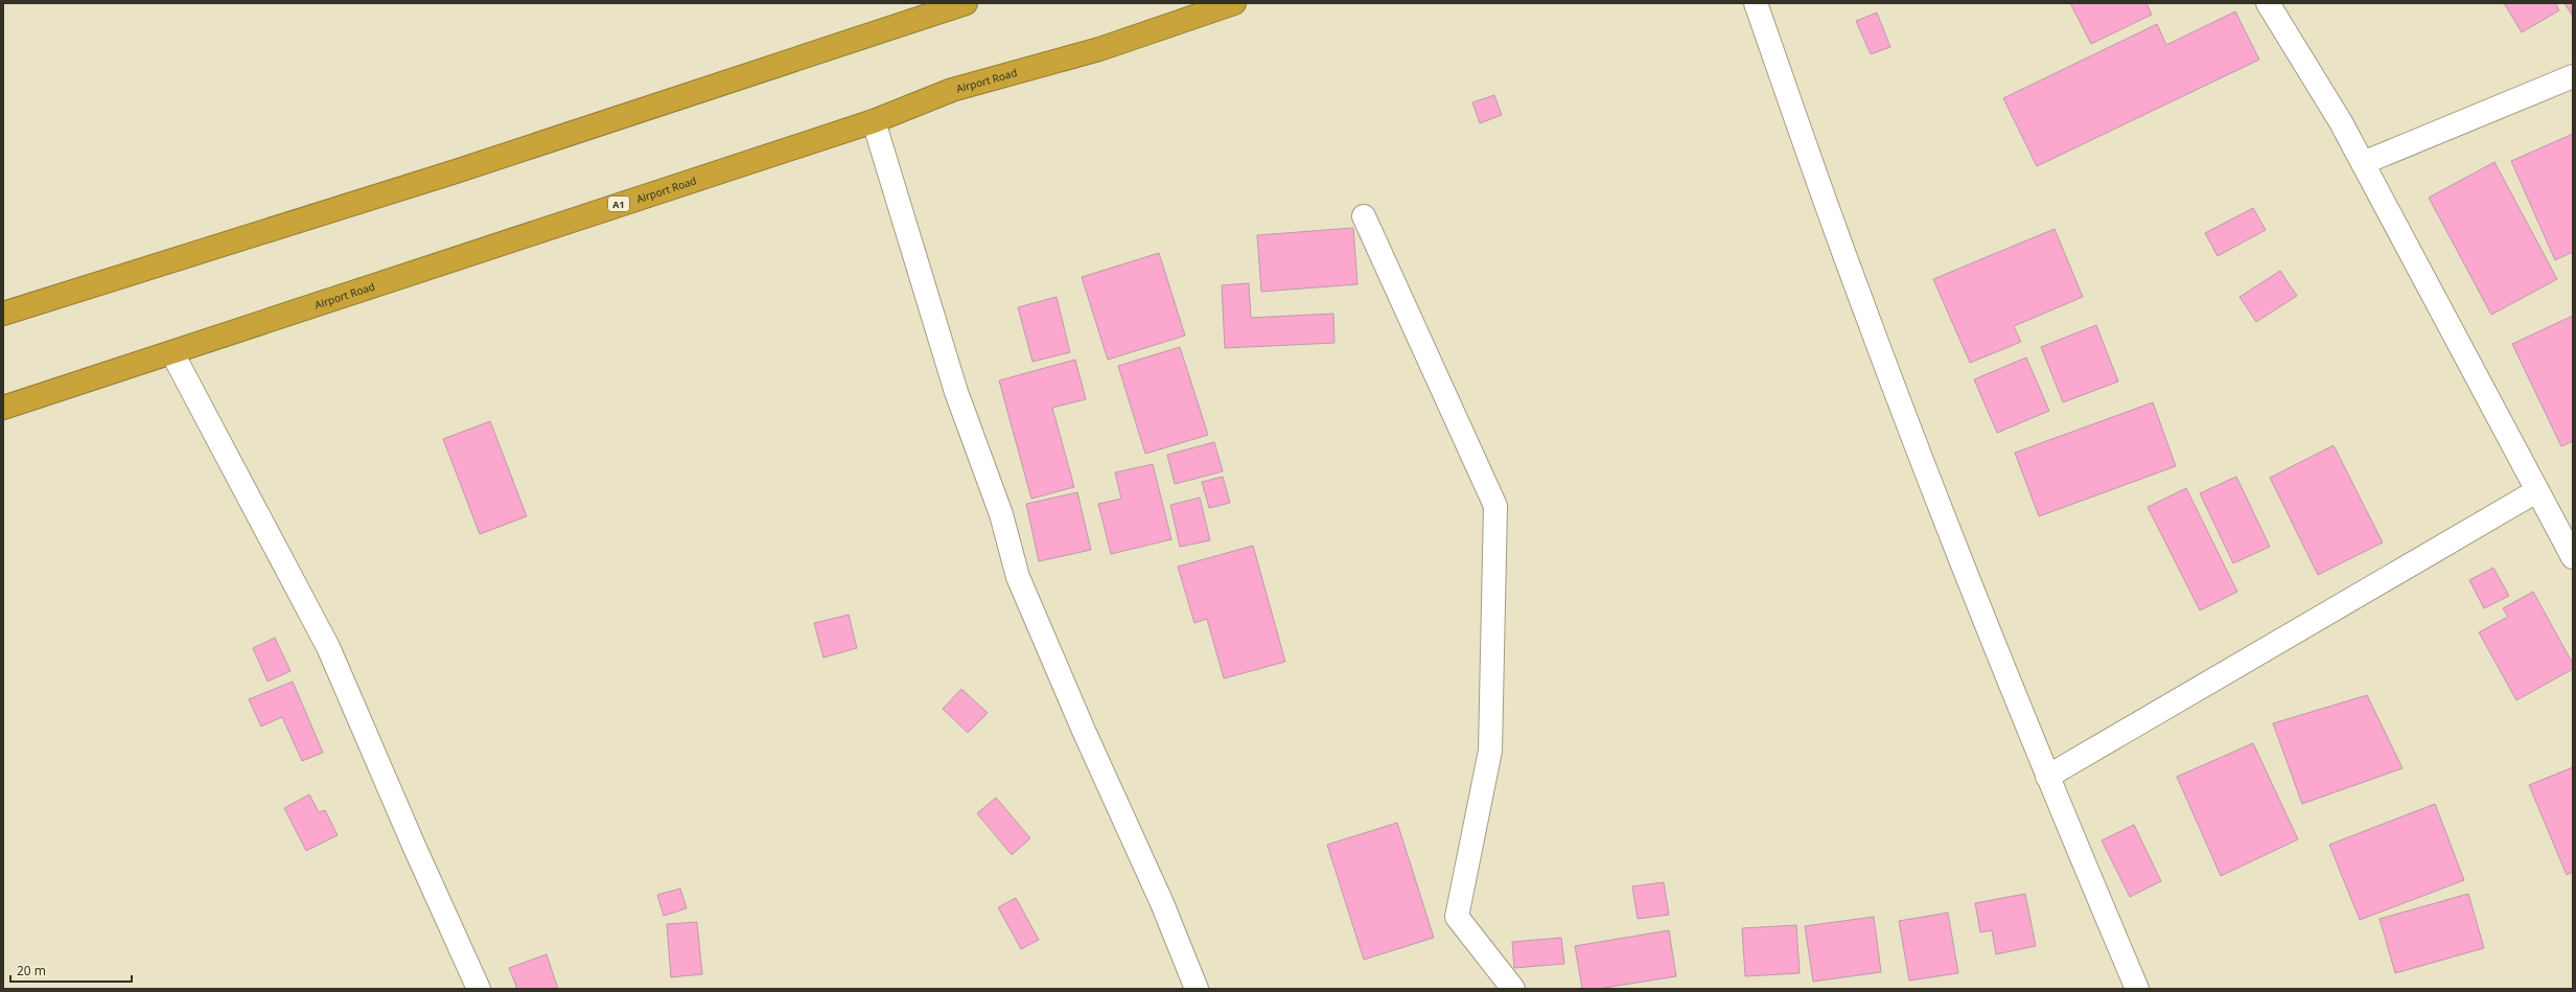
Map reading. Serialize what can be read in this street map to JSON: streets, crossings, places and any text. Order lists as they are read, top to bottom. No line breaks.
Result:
{"streets":{"highway":["Airport Road","A1"]},"scale_bar":"20 m"}
